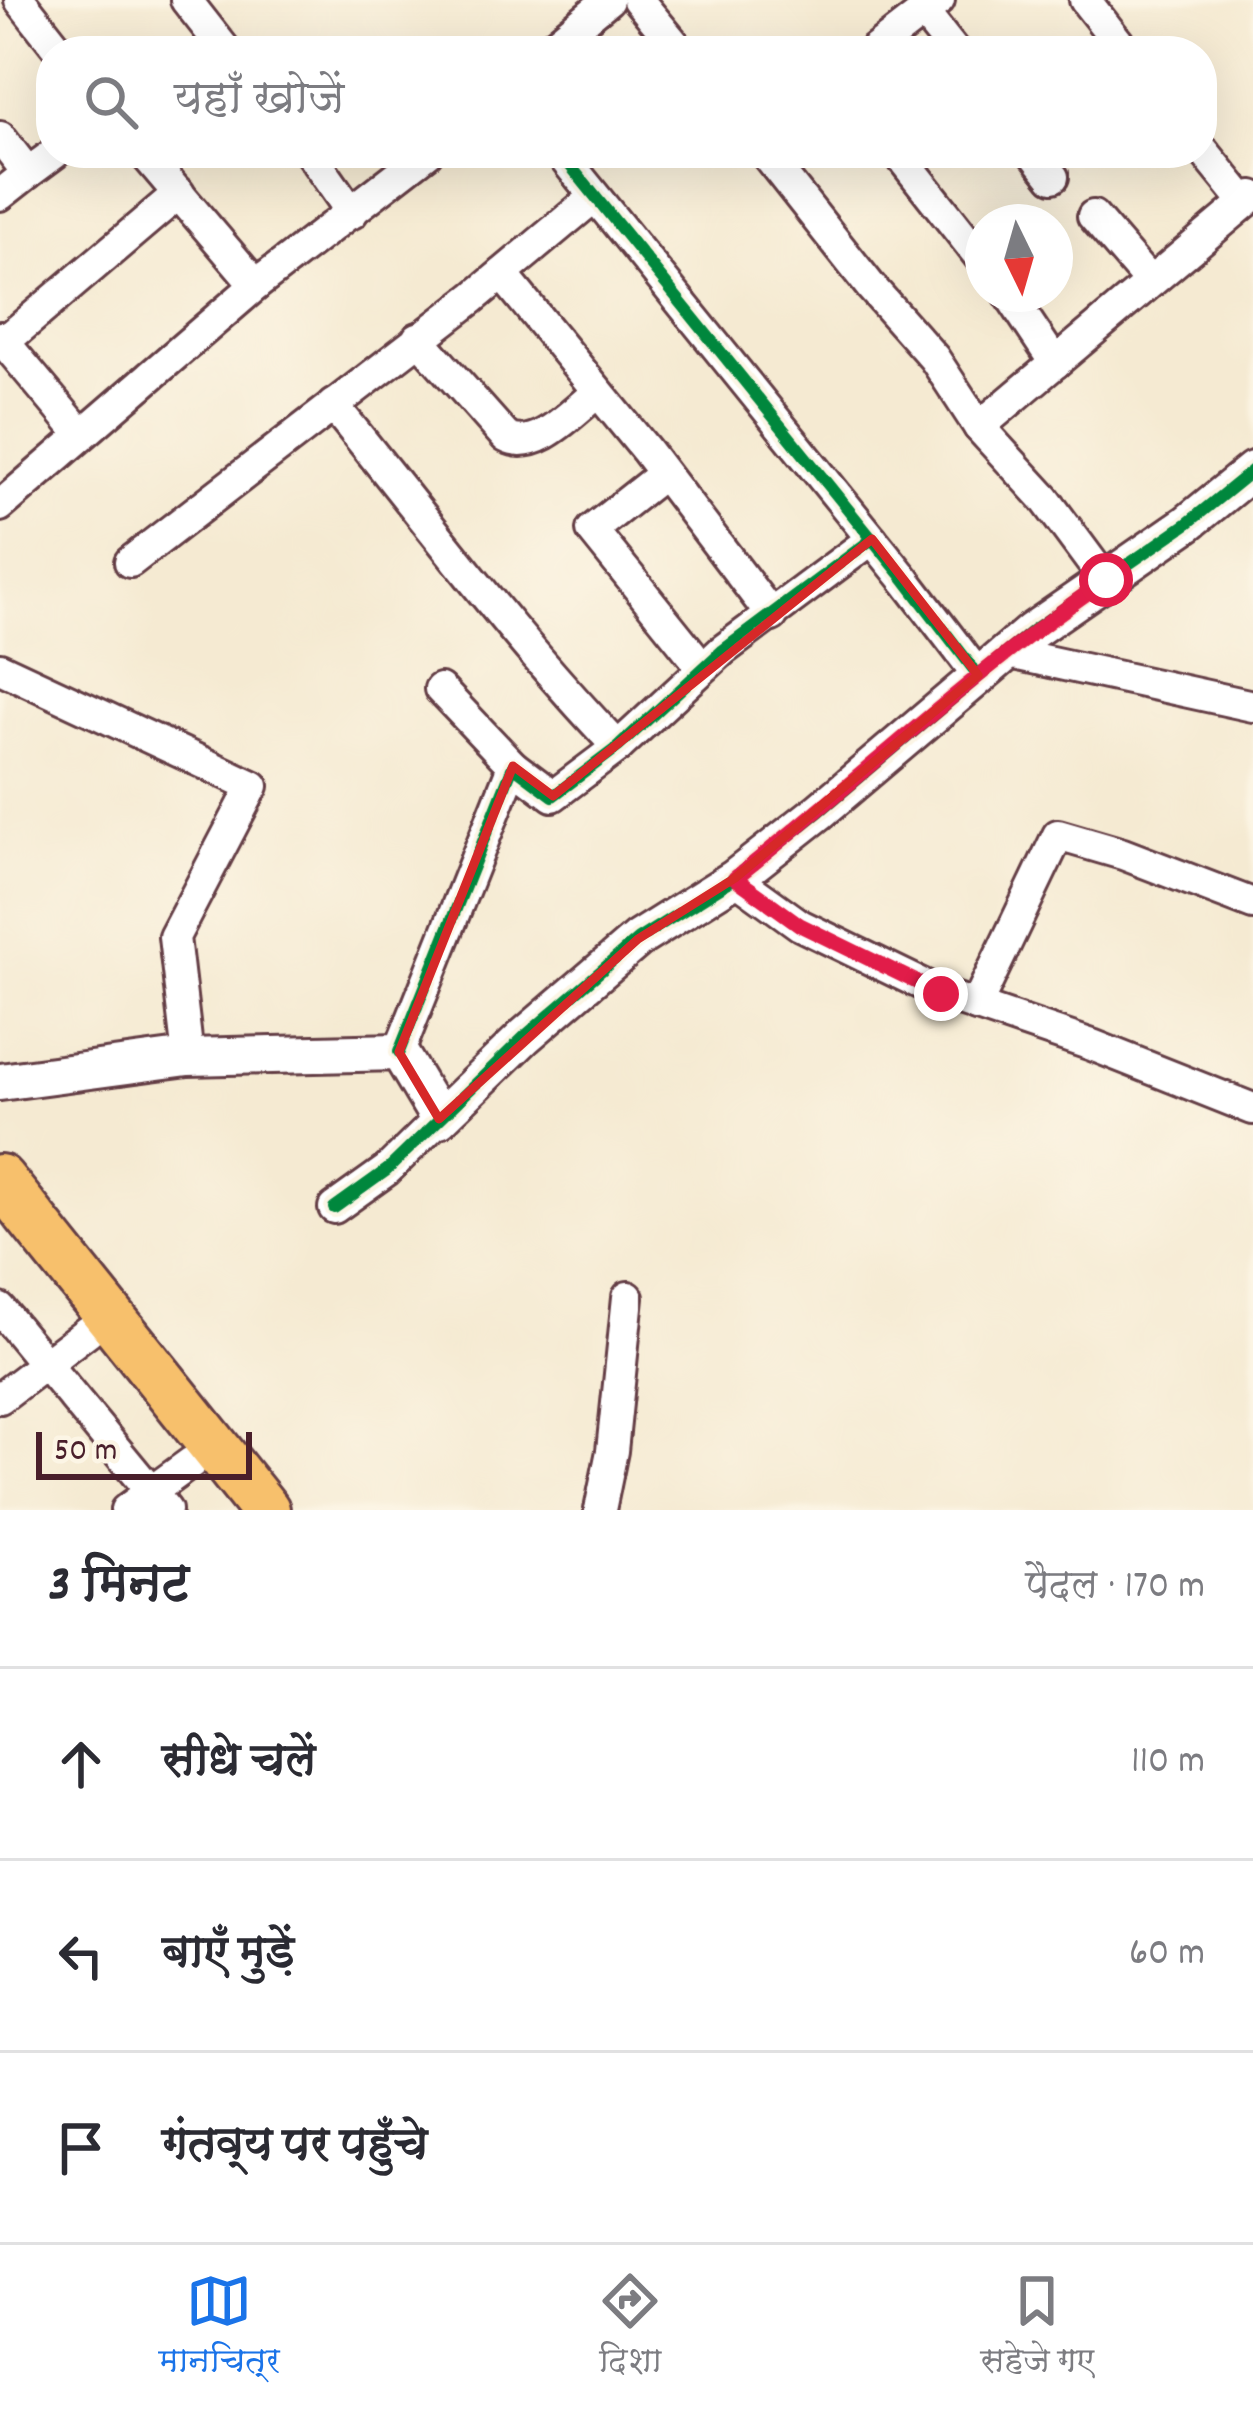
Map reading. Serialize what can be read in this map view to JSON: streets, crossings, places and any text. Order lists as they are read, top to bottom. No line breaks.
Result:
{"scale_bar":"50 m","north":"bottom","page":{"search":"यहाँ खोजें","scale":"50 m","heading":["3 मिनट","पैदल · 170 m"],"list":[["सीधे चलें","110 m"],["बाएँ मुड़ें","60 m"],"गंतव्य पर पहुँचे"],"nav":["मानचित्र","दिशा","सहेजे गए"]}}
